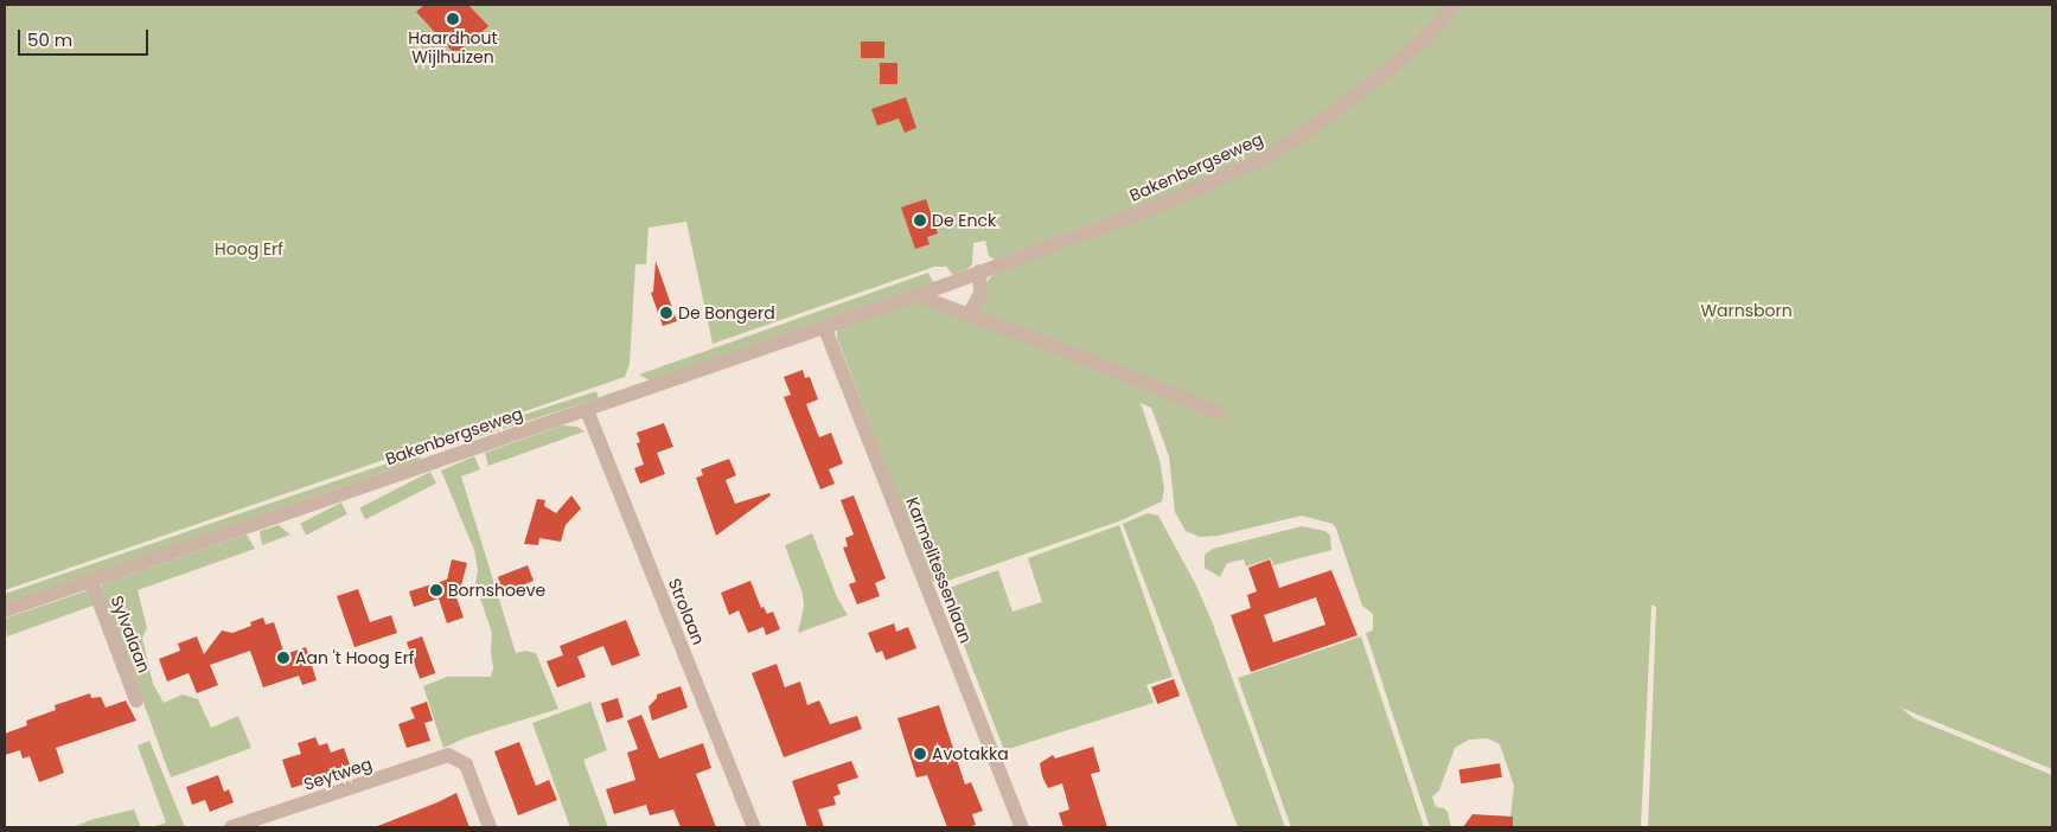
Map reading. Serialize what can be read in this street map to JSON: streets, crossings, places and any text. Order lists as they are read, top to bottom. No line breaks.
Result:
{"streets":{"street":["Bakenbergseweg","Karmelitessenlaan","Strolaan","Sylvalaan","Seytweg"]},"crossings":[["Bakenbergseweg","Karmelitessenlaan"],["Bakenbergseweg","Strolaan"],["Bakenbergseweg","Sylvalaan"]],"parks":["Hoog Erf","Warnsborn"],"places":["Haardhout Wijlhuizen","De Enck","De Bongerd","Bornshoeve","Aan 't Hoog Erf","Avotakka"],"scale_bar":"50 m"}
